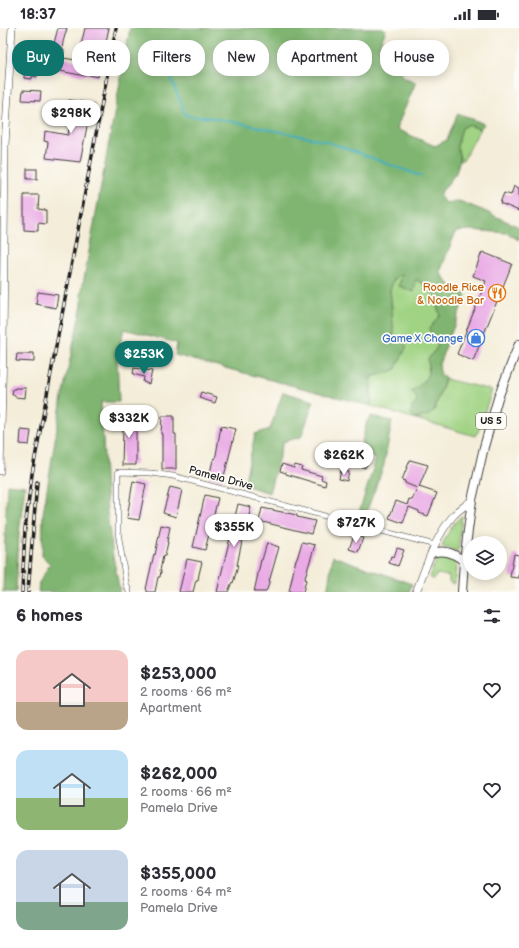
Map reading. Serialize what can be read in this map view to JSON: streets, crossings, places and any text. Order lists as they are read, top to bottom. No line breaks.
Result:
{"streets":{"main road":["US 5"],"street":["Pamela Drive"]},"places":{"restaurant":["Roodle Rice & Noodle Bar"],"shop":["Game X Change"]},"page":{"status":"18:37","chip":["Buy","Rent","Filters","New","Apartment","House"],"price":["$298K","$253K","$332K","$262K","$727K","$355K"],"heading":"6 homes","list":[{"name":"$253,000","note":"2 rooms · 66 m² · Apartment"},{"name":"$262,000","note":"2 rooms · 66 m² · Pamela Drive"},{"name":"$355,000","note":"2 rooms · 64 m² · Pamela Drive"}]}}
